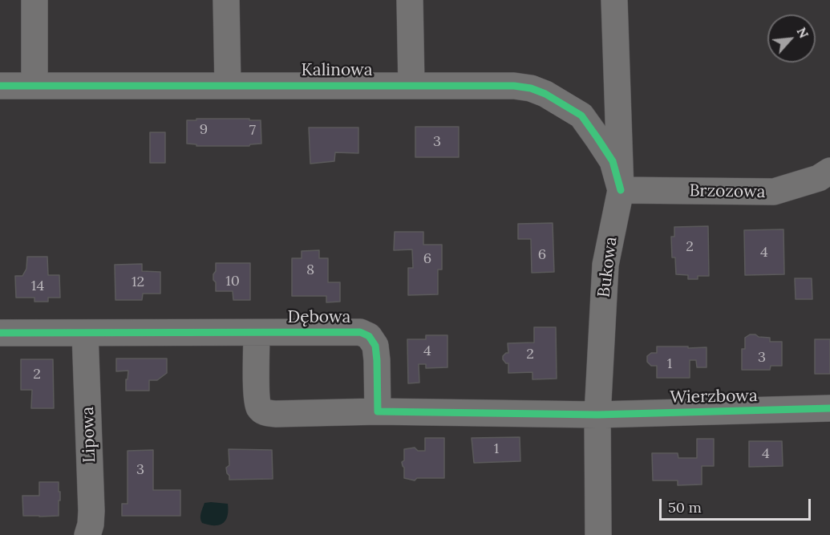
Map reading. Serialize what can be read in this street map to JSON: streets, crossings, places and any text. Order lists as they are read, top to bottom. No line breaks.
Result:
{"streets":{"street":["Kalinowa","Brzozowa","Bukowa","Dębowa","Wierzbowa","Lipowa"]},"crossings":[["Kalinowa","Brzozowa"],["Kalinowa","Bukowa"],["Brzozowa","Bukowa"],["Bukowa","Wierzbowa"],["Dębowa","Lipowa"]],"house_numbers":["9","7","3","2","4","6","6","8","10","12","14","4","2","3","1","2","1","4","3"],"scale_bar":"50 m","north":"top right"}
